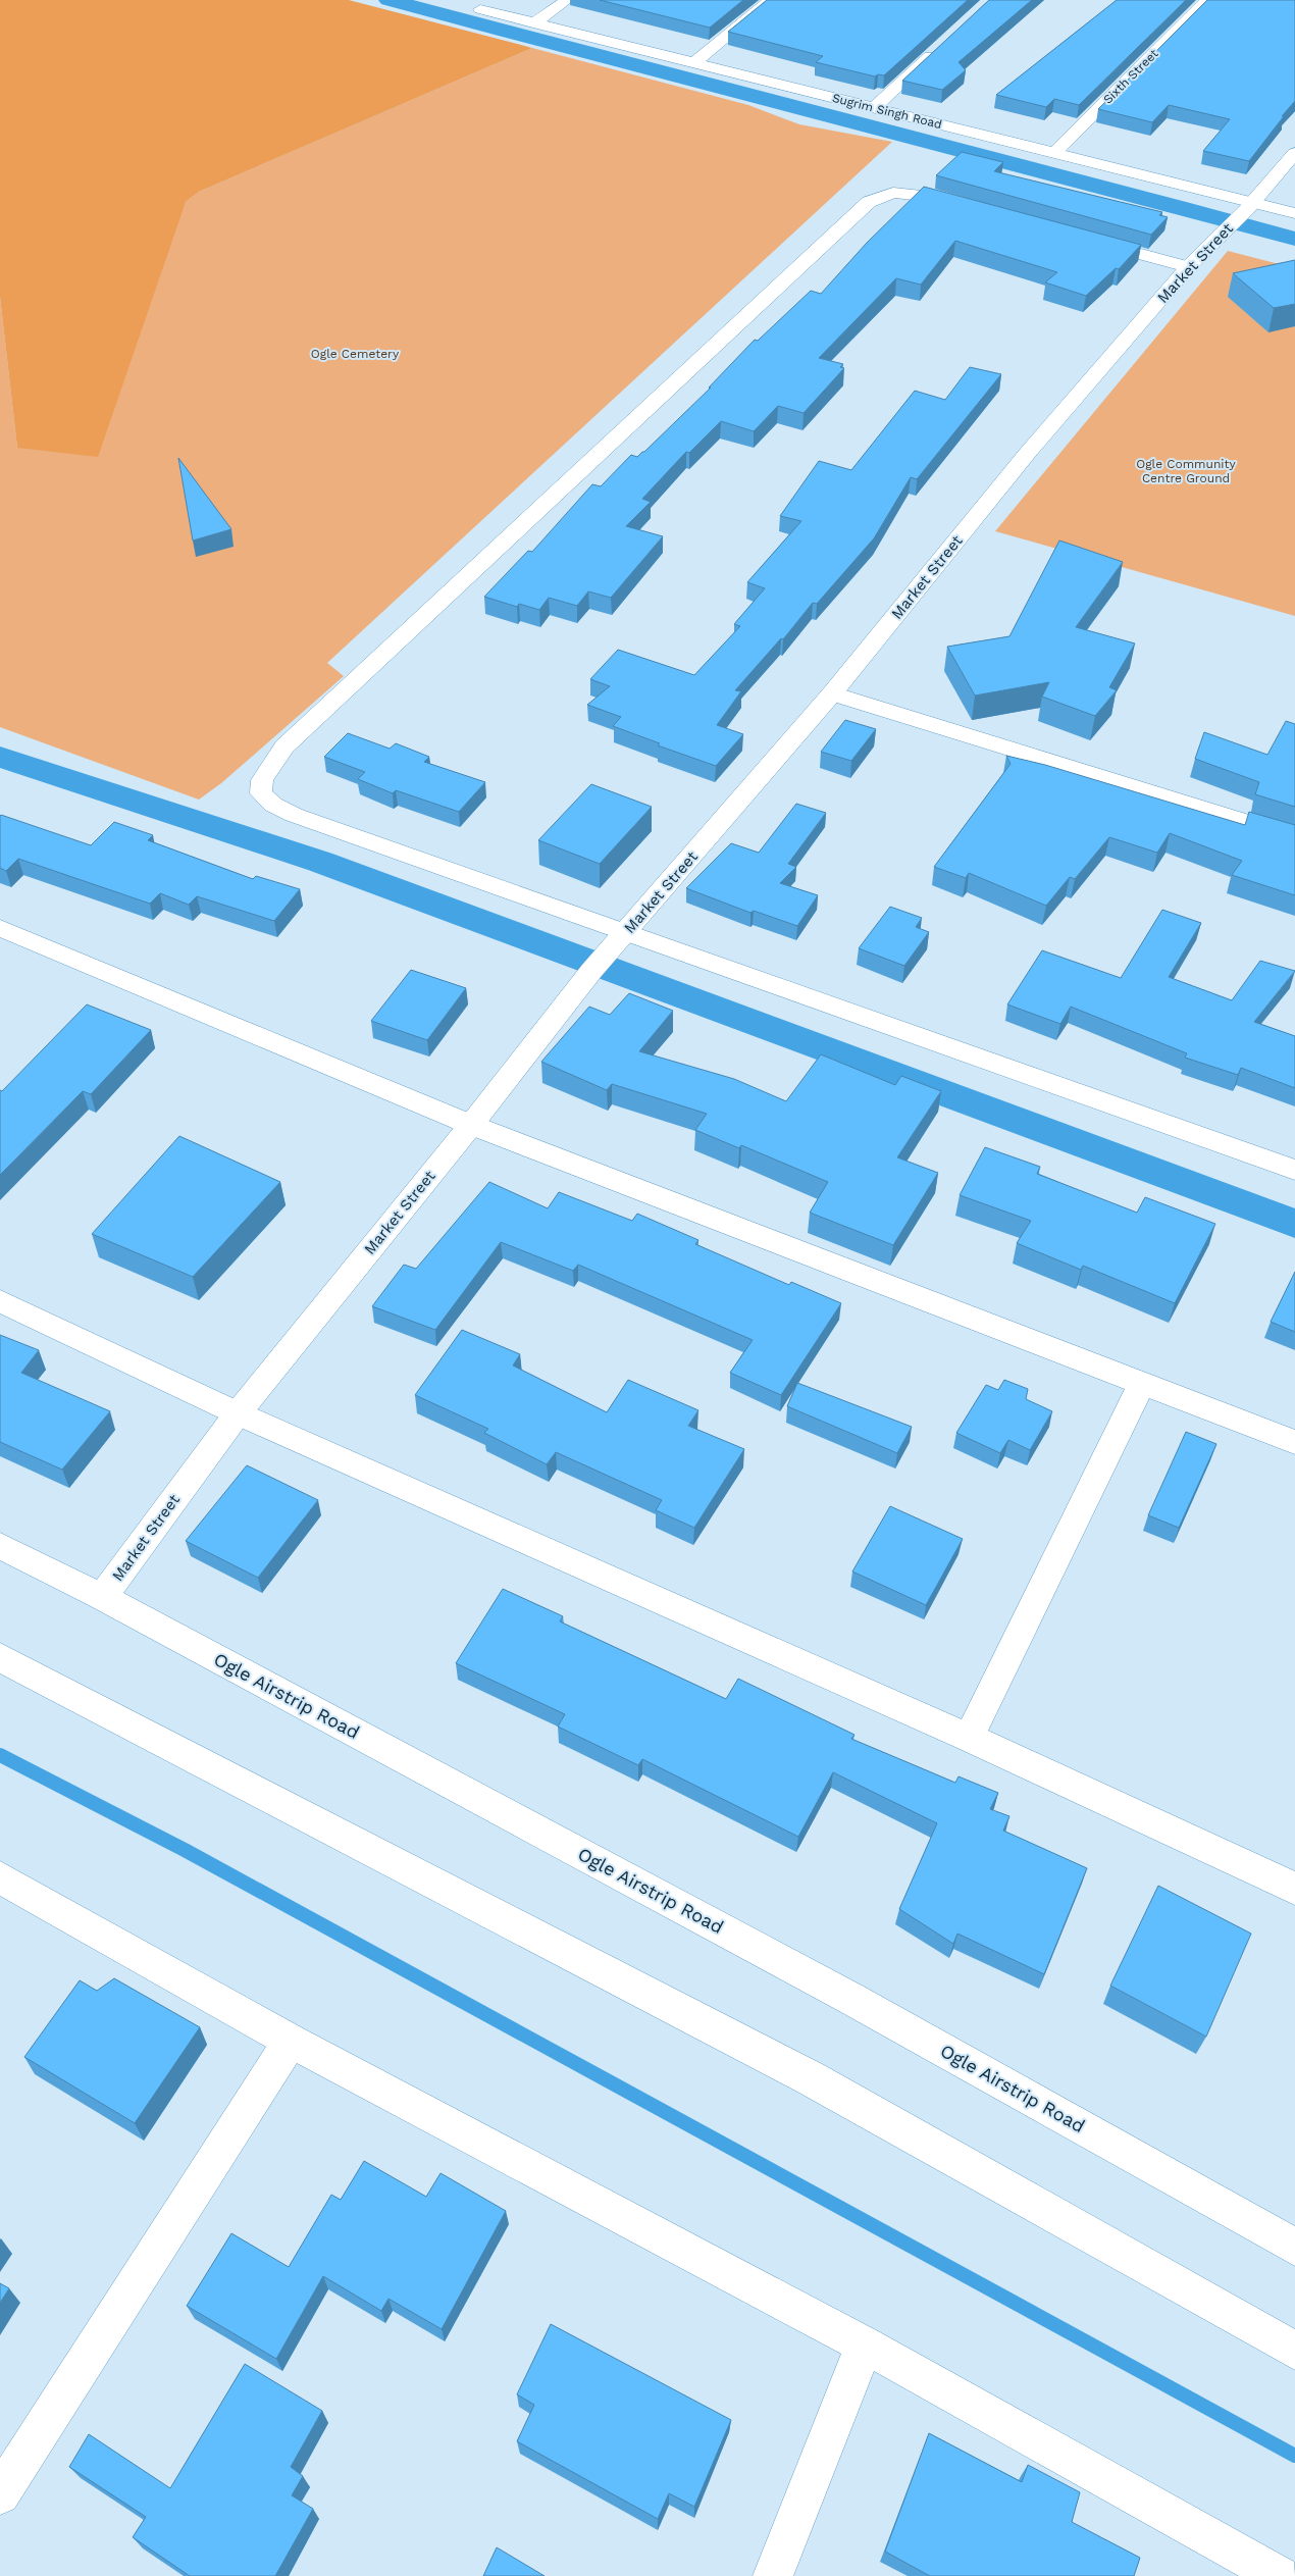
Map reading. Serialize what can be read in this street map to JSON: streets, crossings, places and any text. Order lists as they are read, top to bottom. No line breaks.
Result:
{"streets":{"street":["Sixth Street","Sugrim Singh Road","Market Street","Ogle Airstrip Road"]},"crossings":[["Sixth Street","Sugrim Singh Road"],["Sugrim Singh Road","Market Street"],["Market Street","Ogle Airstrip Road"]],"parks":["Ogle Cemetery","Ogle Community Centre Ground"]}
